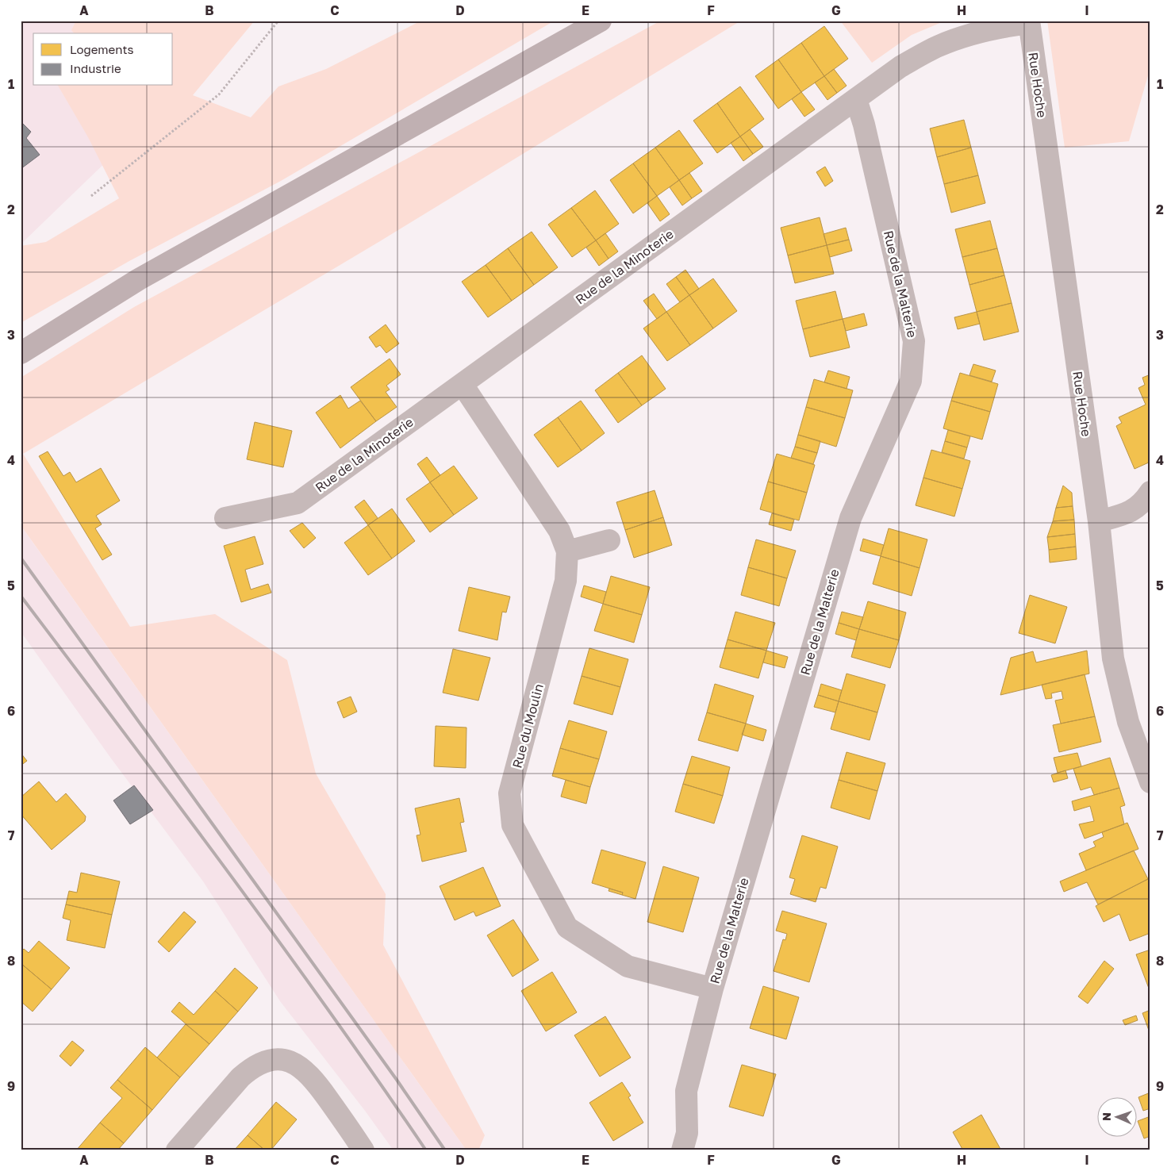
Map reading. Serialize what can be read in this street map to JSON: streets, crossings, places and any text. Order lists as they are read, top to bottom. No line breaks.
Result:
{"streets":{"street":["Rue Hoche","Rue de la Minoterie","Rue de la Malterie","Rue du Moulin"]},"crossings":[["Rue Hoche","Rue de la Minoterie"],["Rue de la Minoterie","Rue de la Malterie"],["Rue de la Minoterie","Rue du Moulin"],["Rue de la Malterie","Rue du Moulin"]],"legend":["Logements","Industrie"],"north":"left","grid":{"columns":["A","B","C","D","E","F","G","H","I"],"rows":["1","2","3","4","5","6","7","8","9"]}}
